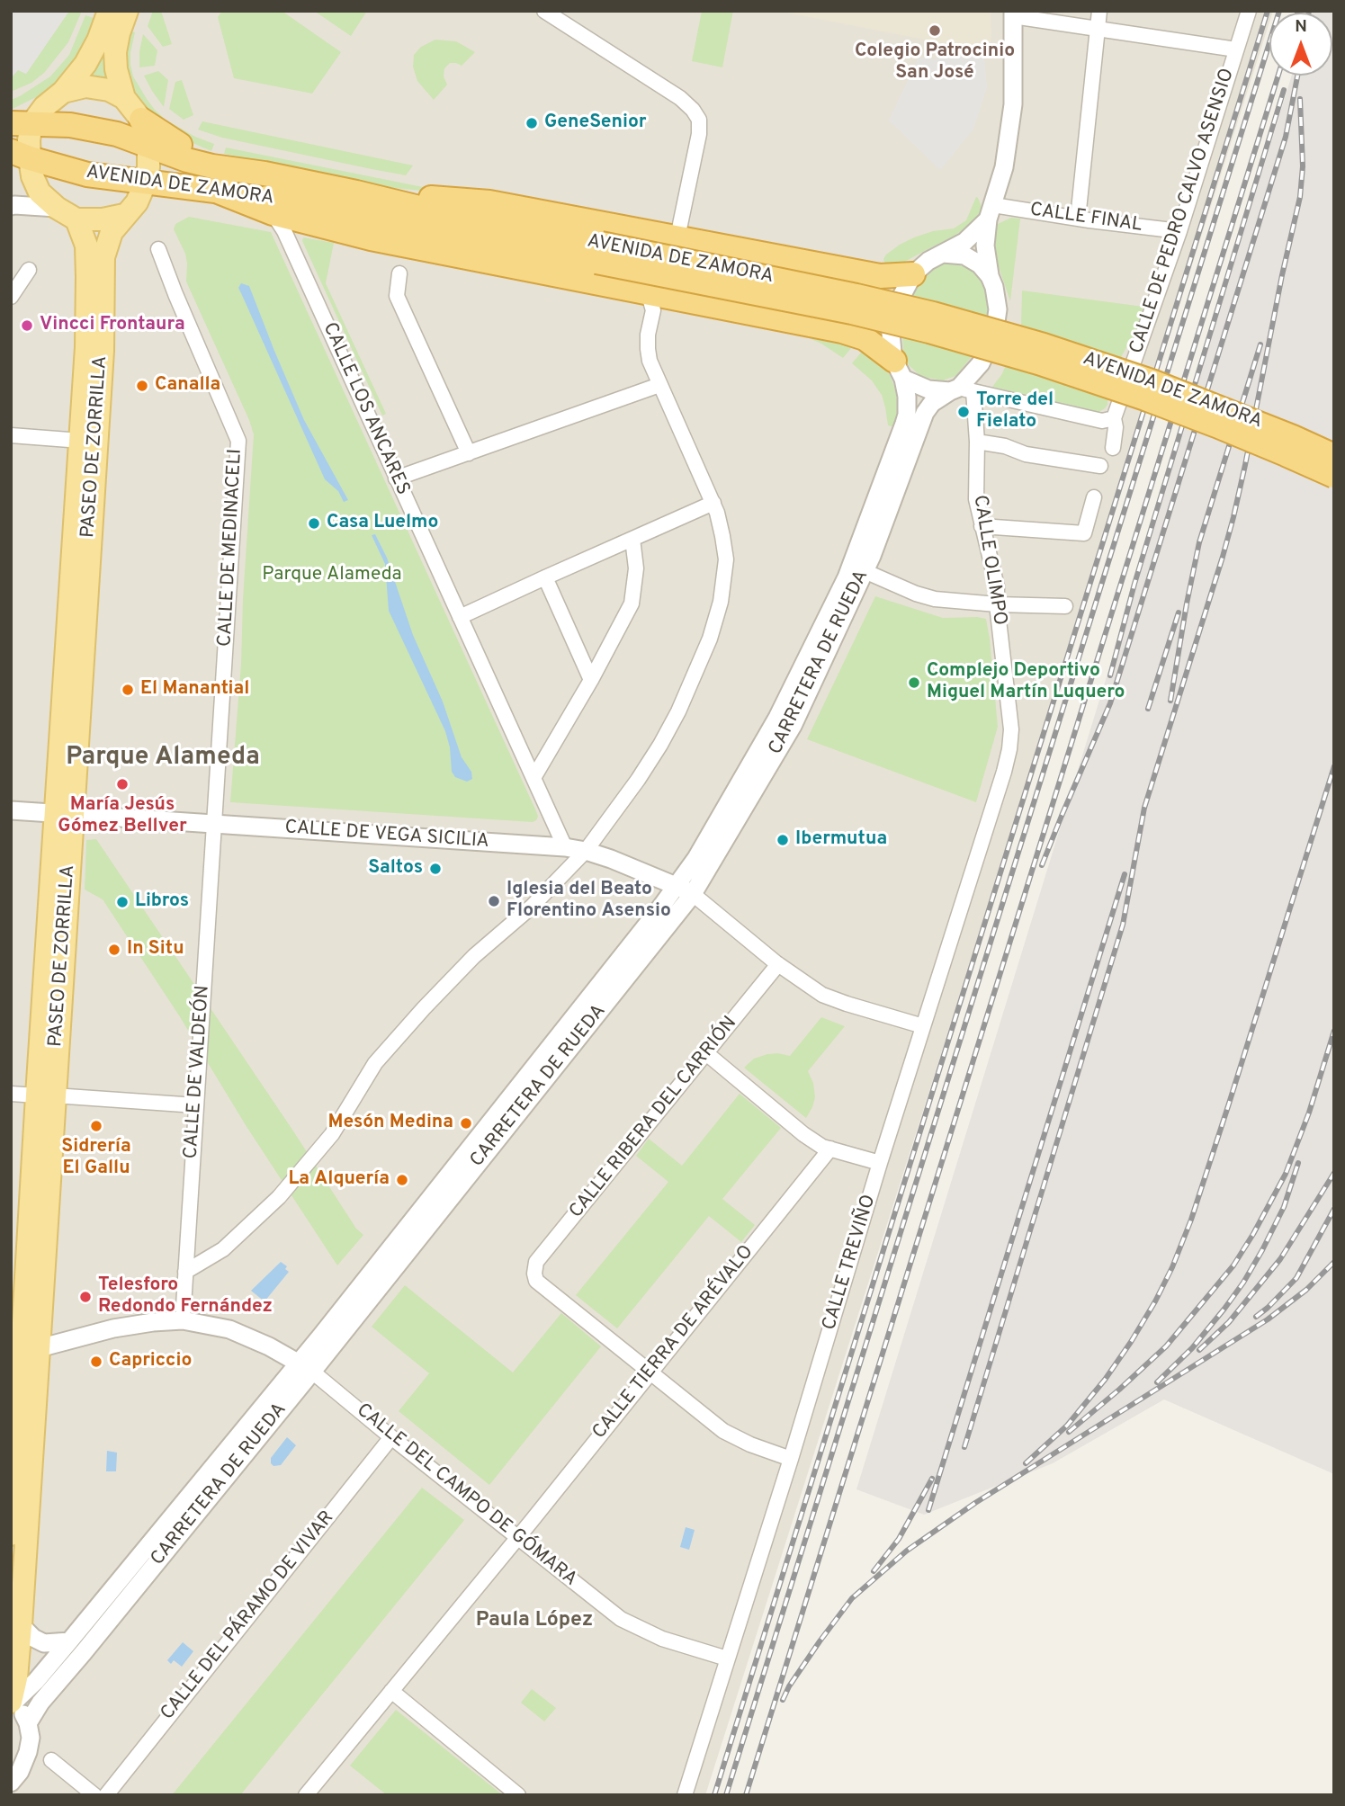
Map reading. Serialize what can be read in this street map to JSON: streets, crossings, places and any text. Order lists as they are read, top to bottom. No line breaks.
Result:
{"streets":{"highway":["AVENIDA DE ZAMORA"],"main road":["PASEO DE ZORRILLA"],"street":["CALLE DE PEDRO CALVO ASENSIO","CALLE FINAL","CALLE LOS ANCARES","CALLE DE MEDINACELI","CALLE OLIMPO","CARRETERA DE RUEDA","CALLE DE VEGA SICILIA","CALLE DE VALDEÓN","CALLE RIBERA DEL CARRIÓN","CALLE TREVIÑO","CALLE TIERRA DE ARÉVALO","CALLE DEL CAMPO DE GÓMARA","CALLE DEL PÁRAMO DE VIVAR"]},"crossings":[["AVENIDA DE ZAMORA","PASEO DE ZORRILLA"],["CALLE DE PEDRO CALVO ASENSIO","CALLE FINAL"],["CALLE LOS ANCARES","CALLE DE VEGA SICILIA"],["PASEO DE ZORRILLA","CARRETERA DE RUEDA"],["PASEO DE ZORRILLA","CALLE DE VEGA SICILIA"],["CALLE DE MEDINACELI","CALLE DE VEGA SICILIA"],["CALLE DE MEDINACELI","CALLE DE VALDEÓN"],["CALLE OLIMPO","CARRETERA DE RUEDA"],["CALLE OLIMPO","CALLE TREVIÑO"],["CARRETERA DE RUEDA","CALLE DE VEGA SICILIA"],["CARRETERA DE RUEDA","CALLE DEL CAMPO DE GÓMARA"],["CALLE DE VEGA SICILIA","CALLE DE VALDEÓN"],["CALLE RIBERA DEL CARRIÓN","CALLE TIERRA DE ARÉVALO"],["CALLE TREVIÑO","CALLE DEL CAMPO DE GÓMARA"],["CALLE TIERRA DE ARÉVALO","CALLE DEL CAMPO DE GÓMARA"],["CALLE DEL CAMPO DE GÓMARA","CALLE DEL PÁRAMO DE VIVAR"]],"districts":["Parque Alameda","Paula López"],"parks":["Parque Alameda"],"places":["Colegio Patrocinio San José","GeneSenior","Vincci Frontaura","Canalla","Torre del Fielato","Casa Luelmo","Complejo Deportivo Miguel Martín Luquero","El Manantial","María Jesús Gómez Bellver","Ibermutua","Saltos","Iglesia del Beato Florentino Asensio","Libros","In Situ","Mesón Medina","Sidrería El Gallu","La Alquería","Telesforo Redondo Fernández","Capriccio"],"north":"top"}
